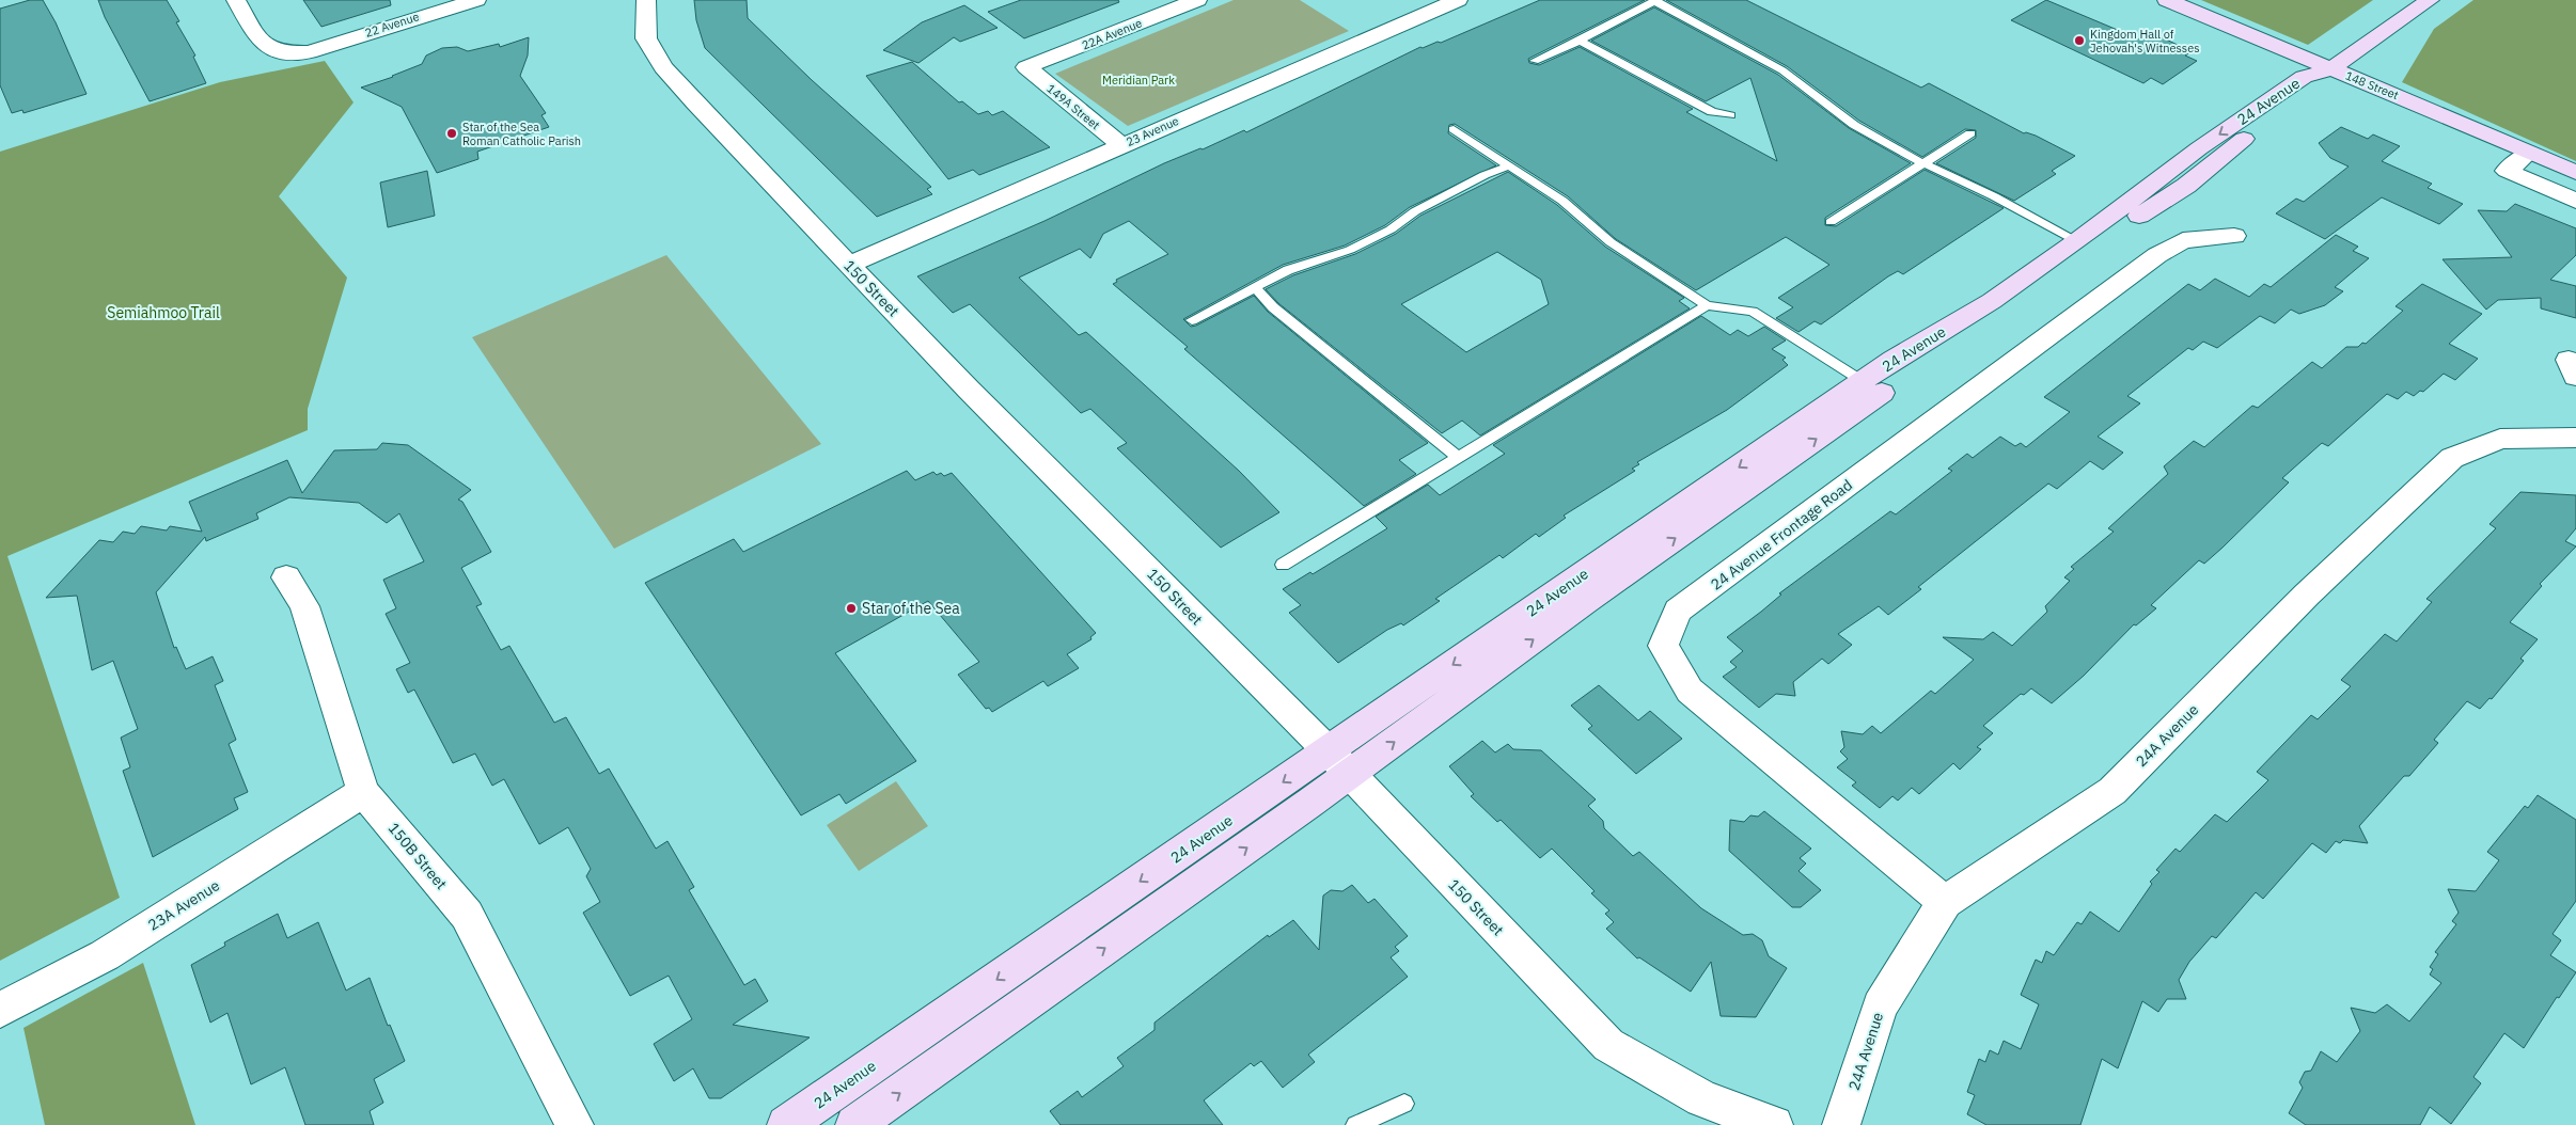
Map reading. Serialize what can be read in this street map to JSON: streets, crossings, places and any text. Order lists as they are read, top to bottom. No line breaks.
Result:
{"streets":{"main road":["148 Street","24 Avenue"],"street":["22 Avenue","22A Avenue","149A Street","23 Avenue","150 Street","24 Avenue Frontage Road","24A Avenue","150B Street","23A Avenue"]},"crossings":[["22A Avenue","149A Street"],["148 Street","24 Avenue"],["24 Avenue","150 Street"],["149A Street","23 Avenue"],["23 Avenue","150 Street"],["24 Avenue Frontage Road","24A Avenue"],["150B Street","23A Avenue"]],"parks":["Meridian Park","Semiahmoo Trail"],"places":["Kingdom Hall of Jehovah's Witnesses","Star of the Sea Roman Catholic Parish","Star of the Sea"]}
